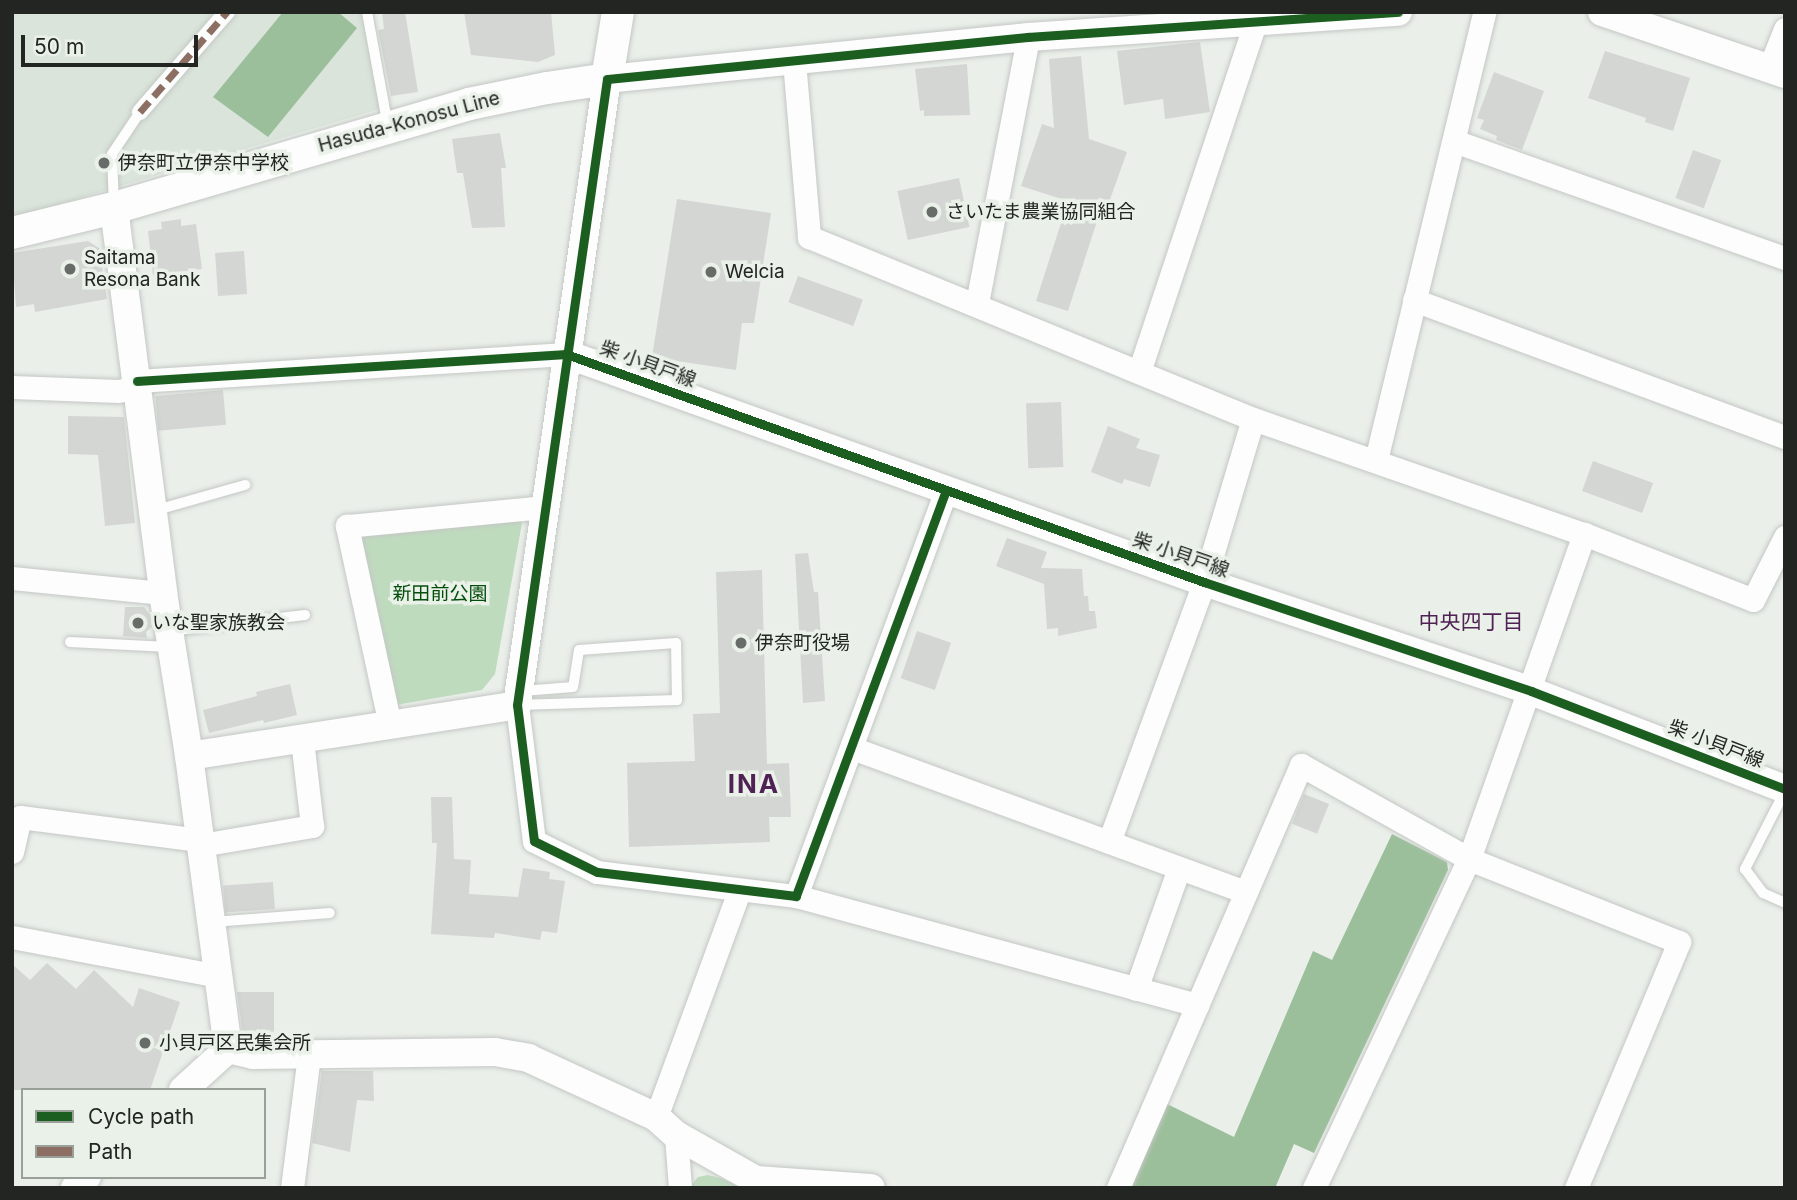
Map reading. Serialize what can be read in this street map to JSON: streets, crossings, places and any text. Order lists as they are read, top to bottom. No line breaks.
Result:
{"streets":{"main road":["Hasuda-Konosu Line"],"street":["柴 小貝戸線"]},"districts":["中央四丁目","INA"],"parks":["新田前公園"],"places":["伊奈町立伊奈中学校","さいたま農業協同組合","Saitama Resona Bank","Welcia","いな聖家族教会","伊奈町役場","小貝戸区民集会所"],"legend":["Cycle path","Path"],"scale_bar":"50 m"}
